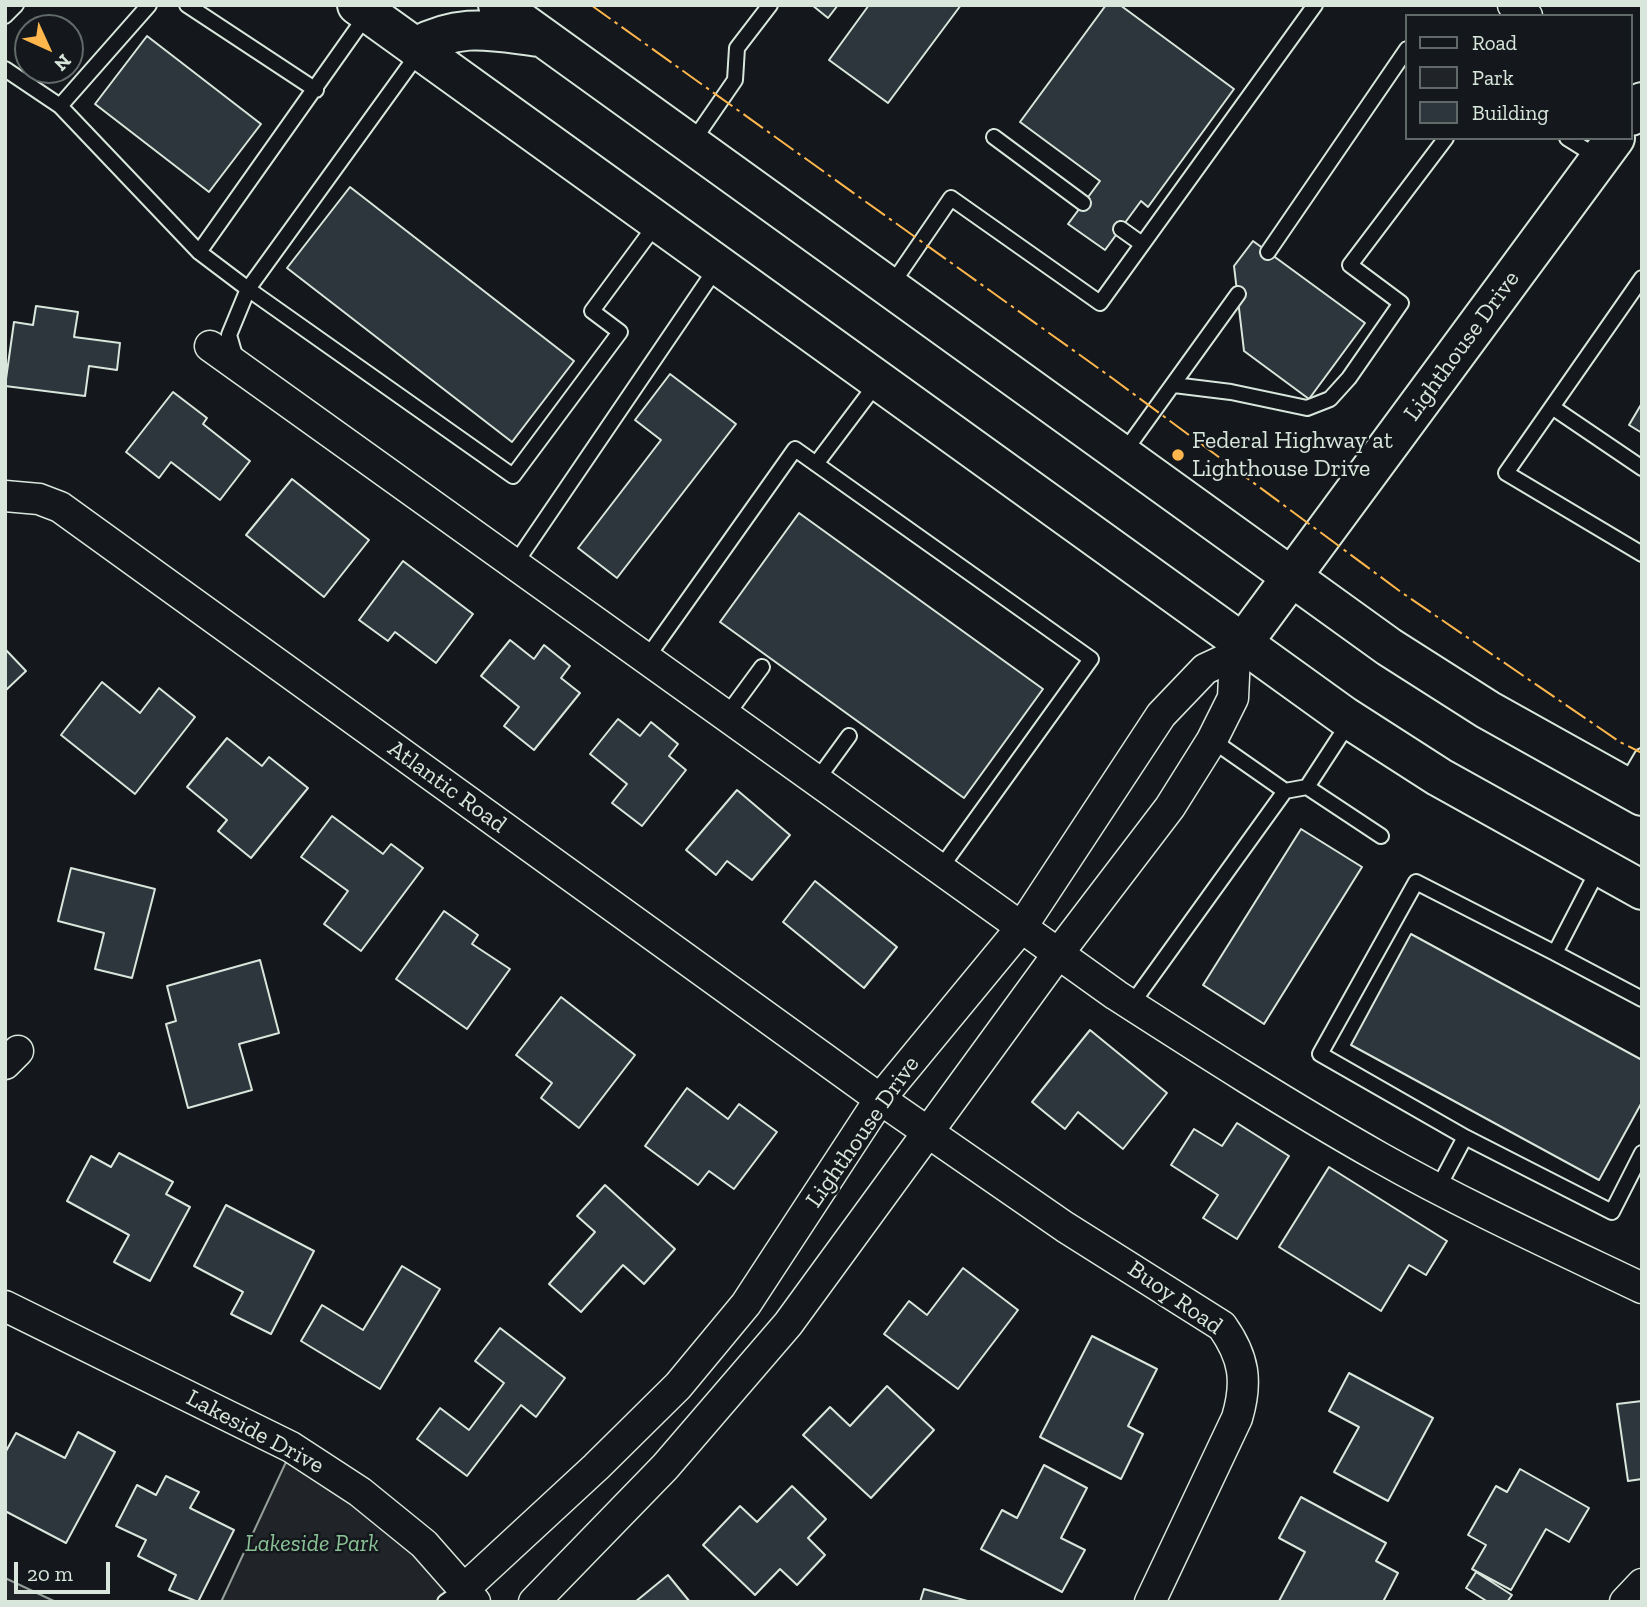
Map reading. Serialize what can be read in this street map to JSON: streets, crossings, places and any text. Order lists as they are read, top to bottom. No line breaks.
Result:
{"streets":{"main road":["Lighthouse Drive"],"street":["Atlantic Road","Buoy Road","Lakeside Drive"]},"crossings":[["Lighthouse Drive","Atlantic Road"],["Lighthouse Drive","Buoy Road"],["Lighthouse Drive","Lakeside Drive"],["Atlantic Road","Buoy Road"]],"parks":["Lakeside Park"],"places":["Federal Highway at Lighthouse Drive"],"legend":["Road","Park","Building"],"scale_bar":"20 m","north":"bottom right"}
